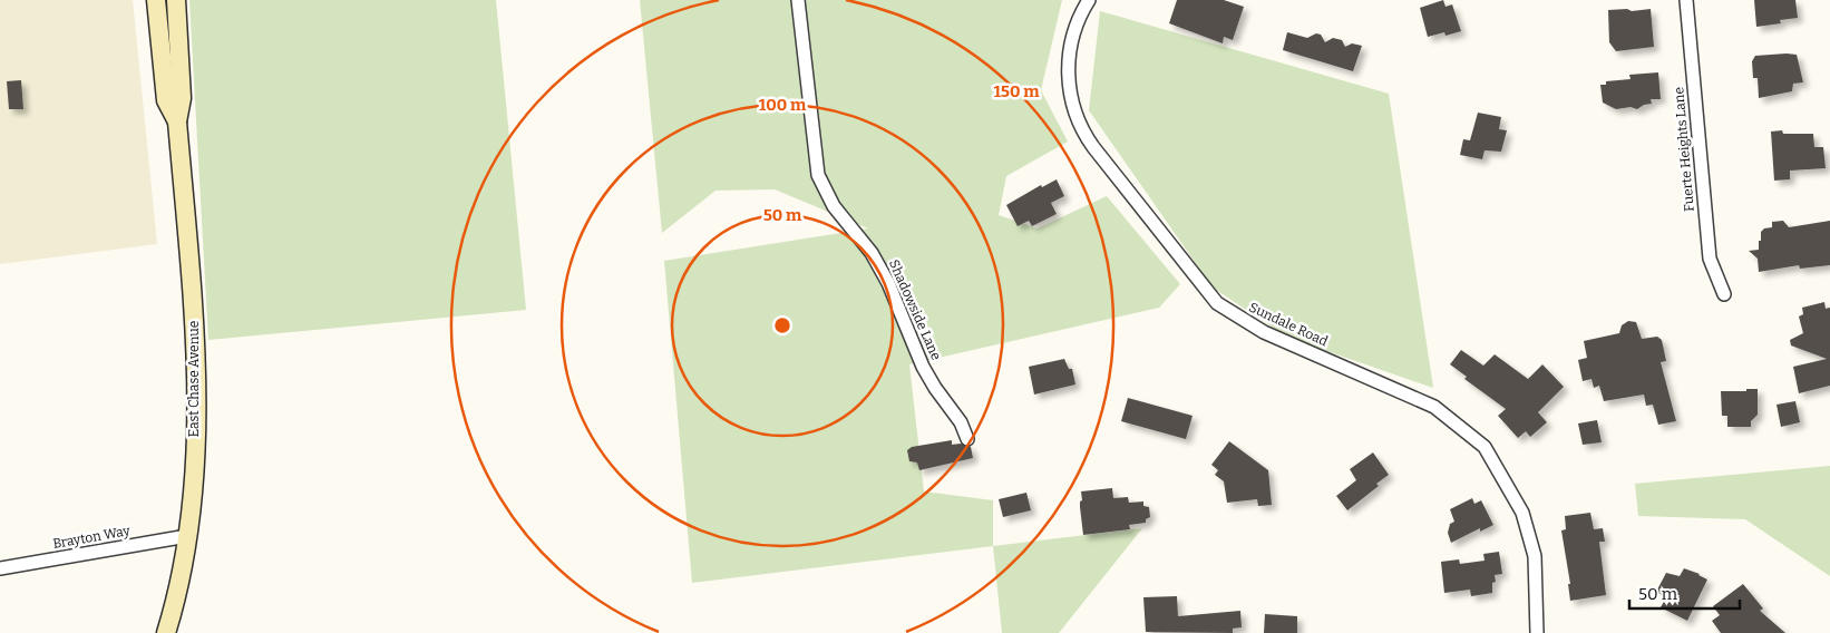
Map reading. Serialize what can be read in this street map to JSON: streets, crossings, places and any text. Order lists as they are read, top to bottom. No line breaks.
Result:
{"streets":{"main road":["East Chase Avenue"],"street":["Fuerte Heights Lane","Shadowside Lane","Sundale Road","Brayton Way"]},"crossings":[["East Chase Avenue","Brayton Way"]],"scale_bar":"50 m","rings":["150 m","100 m","50 m"]}
